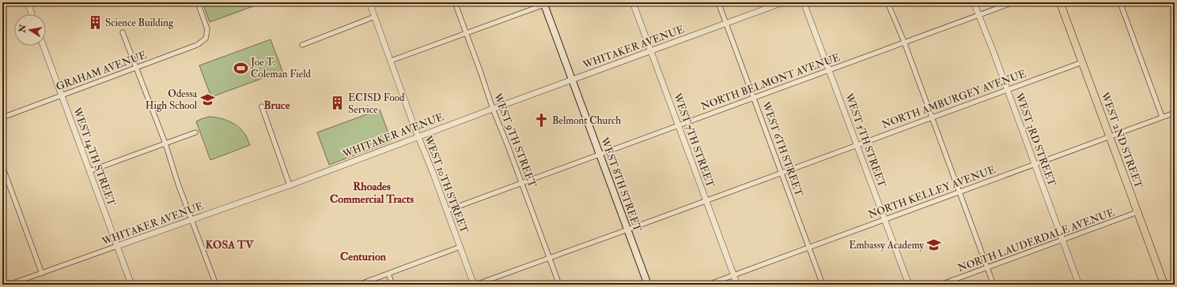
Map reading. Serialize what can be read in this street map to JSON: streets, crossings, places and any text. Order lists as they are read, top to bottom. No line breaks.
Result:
{"streets":{"main road":["WEST 2ND STREET","WEST 8TH STREET"],"street":["WHITAKER AVENUE","GRAHAM AVENUE","NORTH BELMONT AVENUE","NORTH AMBURGEY AVENUE","WEST 3RD STREET","WEST 9TH STREET","WEST 7TH STREET","WEST 5TH STREET","WEST 6TH STREET","WEST 14TH STREET","WEST 10TH STREET","NORTH KELLEY AVENUE","NORTH LAUDERDALE AVENUE"]},"crossings":[["WHITAKER AVENUE","WEST 9TH STREET"],["WHITAKER AVENUE","WEST 7TH STREET"],["WHITAKER AVENUE","WEST 6TH STREET"],["WHITAKER AVENUE","WEST 14TH STREET"],["WHITAKER AVENUE","WEST 10TH STREET"],["WHITAKER AVENUE","WEST 8TH STREET"],["GRAHAM AVENUE","WEST 14TH STREET"],["NORTH BELMONT AVENUE","WEST 3RD STREET"],["NORTH BELMONT AVENUE","WEST 9TH STREET"],["NORTH BELMONT AVENUE","WEST 7TH STREET"],["NORTH BELMONT AVENUE","WEST 5TH STREET"],["NORTH BELMONT AVENUE","WEST 6TH STREET"],["NORTH BELMONT AVENUE","WEST 10TH STREET"],["NORTH BELMONT AVENUE","WEST 8TH STREET"],["NORTH AMBURGEY AVENUE","WEST 3RD STREET"],["NORTH AMBURGEY AVENUE","WEST 9TH STREET"],["NORTH AMBURGEY AVENUE","WEST 7TH STREET"],["NORTH AMBURGEY AVENUE","WEST 5TH STREET"],["NORTH AMBURGEY AVENUE","WEST 2ND STREET"],["NORTH AMBURGEY AVENUE","WEST 6TH STREET"],["NORTH AMBURGEY AVENUE","WEST 10TH STREET"],["NORTH AMBURGEY AVENUE","WEST 8TH STREET"],["WEST 3RD STREET","NORTH KELLEY AVENUE"],["WEST 3RD STREET","NORTH LAUDERDALE AVENUE"],["WEST 7TH STREET","NORTH KELLEY AVENUE"],["WEST 5TH STREET","NORTH KELLEY AVENUE"],["WEST 2ND STREET","NORTH KELLEY AVENUE"],["WEST 2ND STREET","NORTH LAUDERDALE AVENUE"],["WEST 6TH STREET","NORTH KELLEY AVENUE"]],"districts":["Bruce","Rhoades Commercial Tracts","KOSA TV","Centurion"],"places":{"building":["Science Building","ECISD Food Service"],"sports":["Joe T. Coleman Field"],"school or university":["Odessa High School","Embassy Academy"],"church":["Belmont Church"]},"north":"left"}
